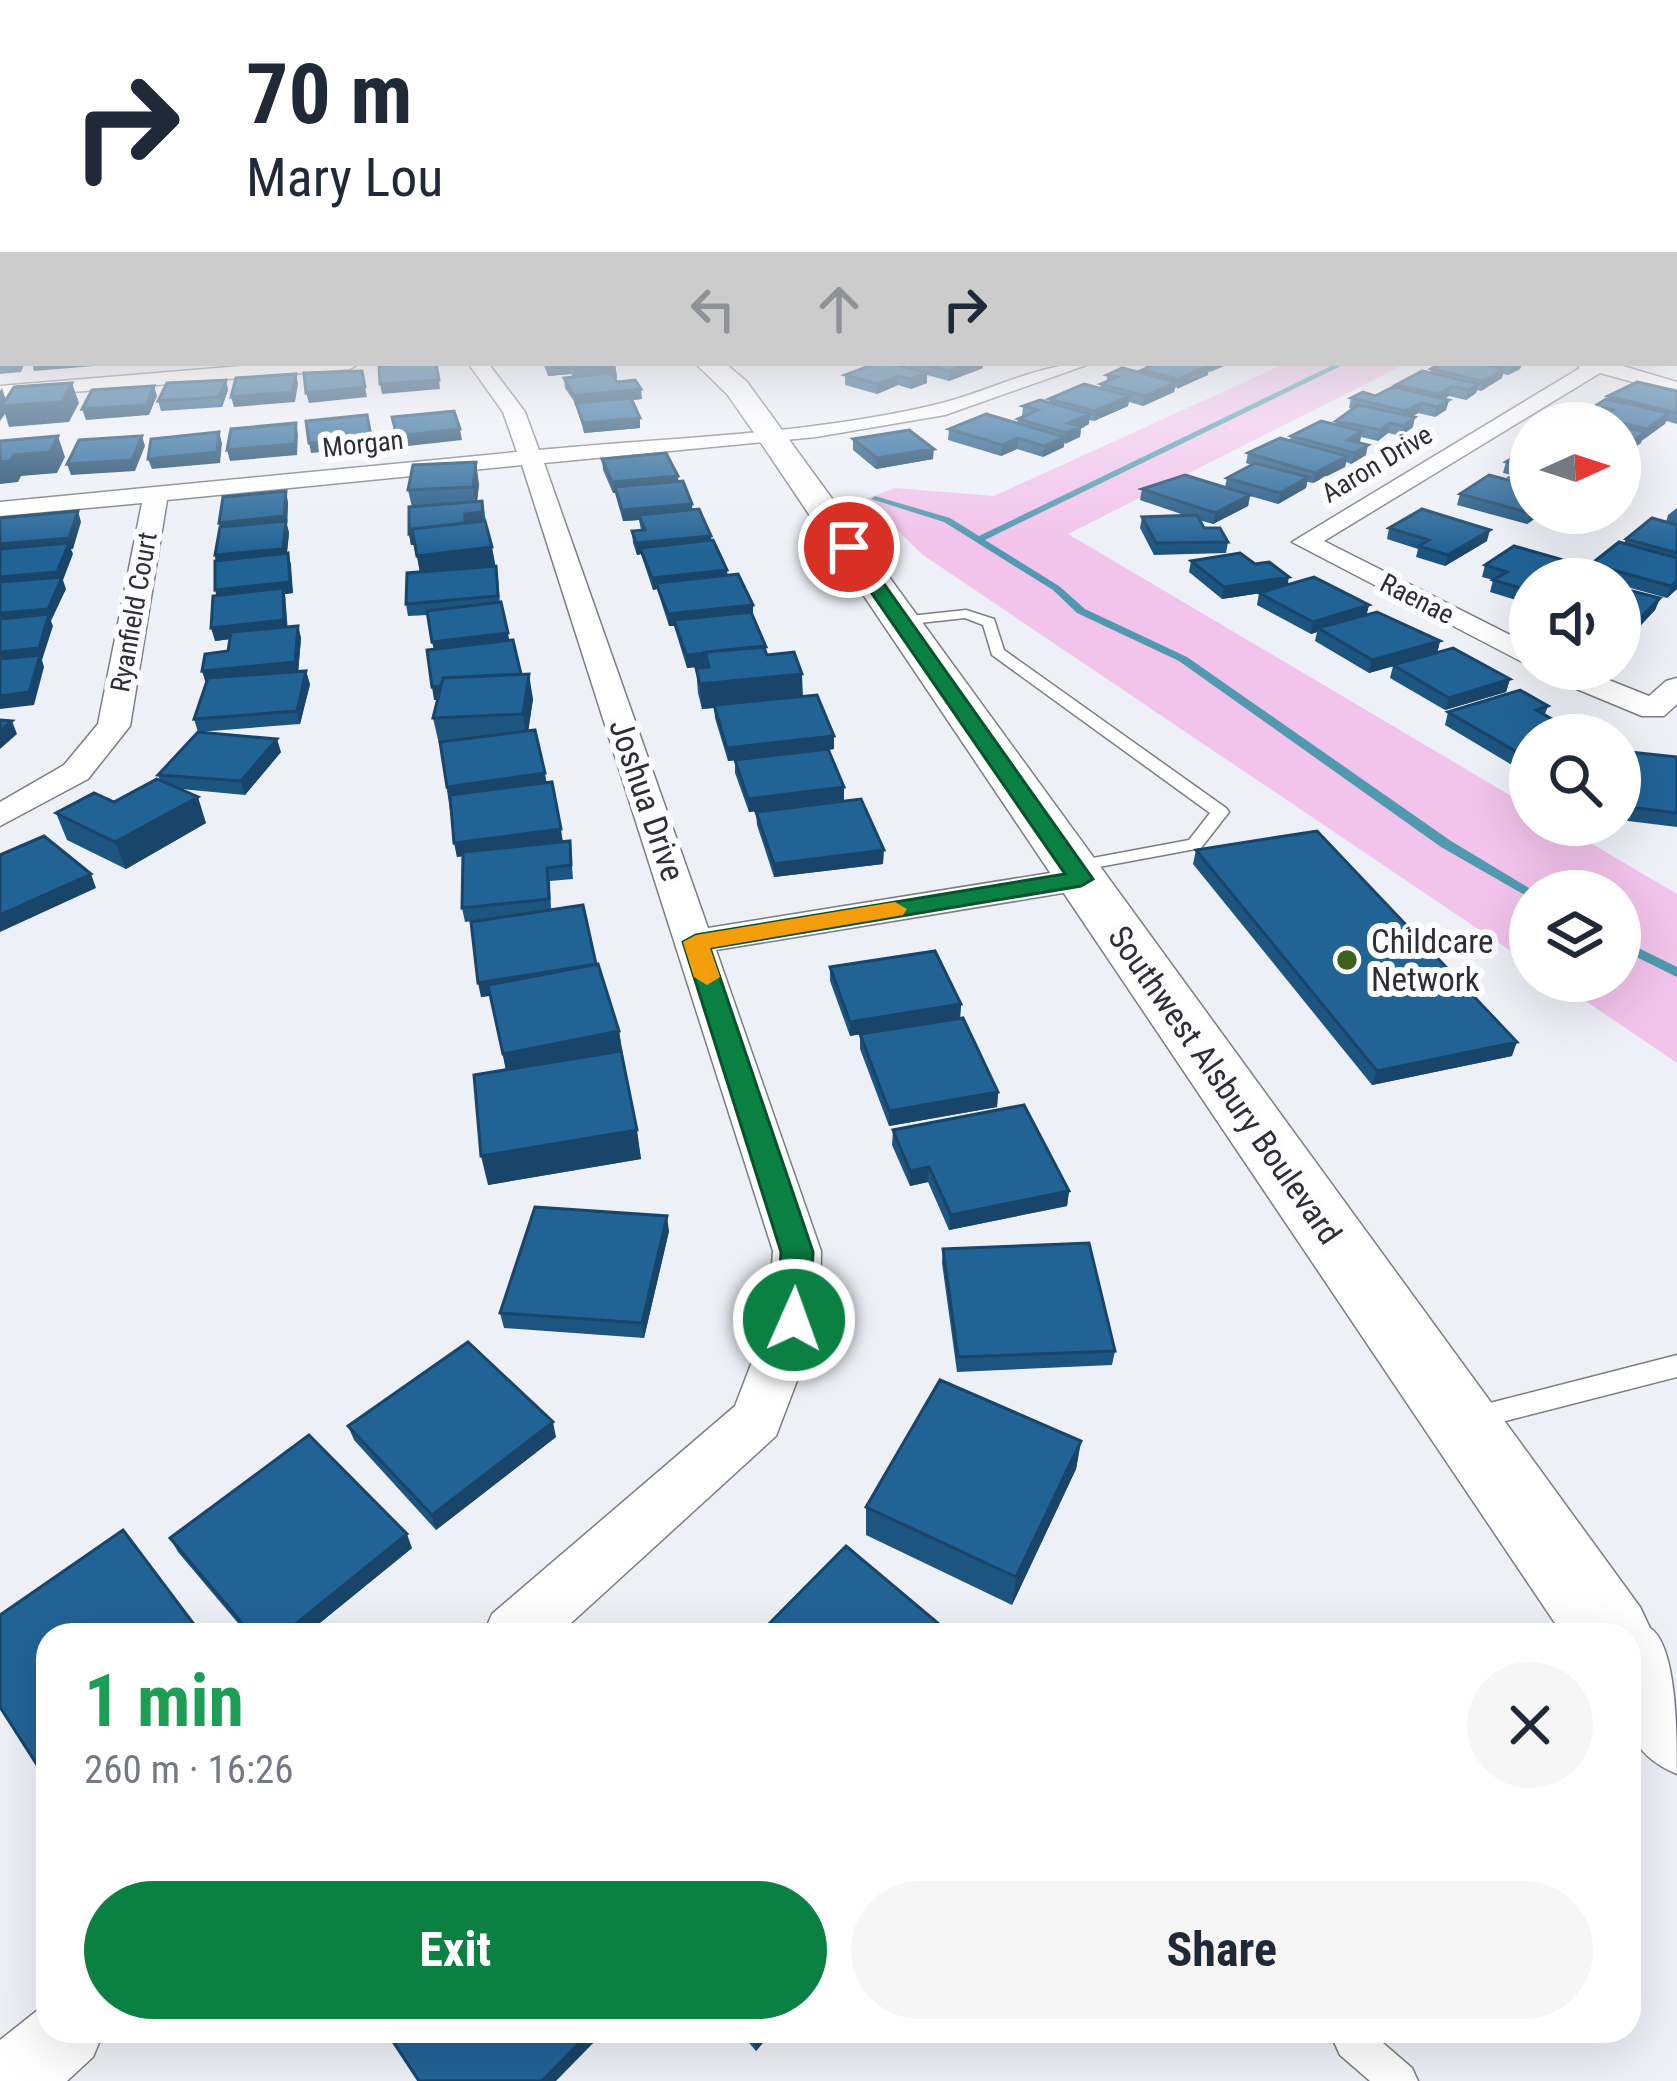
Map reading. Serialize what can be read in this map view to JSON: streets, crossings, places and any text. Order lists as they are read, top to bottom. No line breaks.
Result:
{"streets":{"main road":["Southwest Alsbury Boulevard"],"street":["Morgan","Aaron Drive","Raenae","Ryanfield Court","Joshua Drive"]},"crossings":[["Morgan","Ryanfield Court"],["Morgan","Joshua Drive"],["Morgan","Southwest Alsbury Boulevard"],["Aaron Drive","Raenae"]],"places":["Childcare Network"],"north":"right","page":{"turn":["70 m","Mary Lou"],"heading":["1 min","260 m · 16:26"],"buttons":["Exit","Share"]}}
